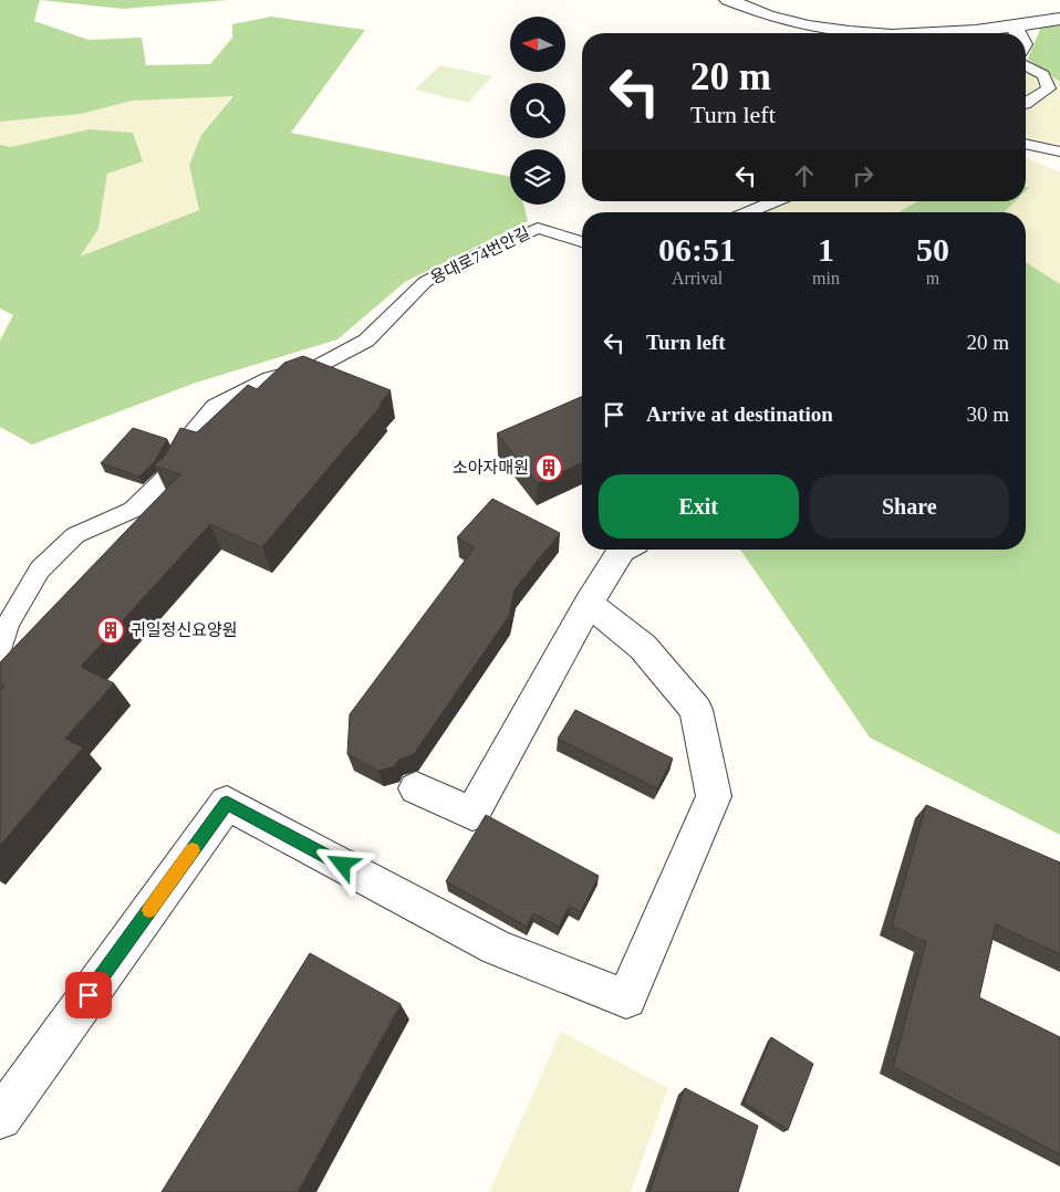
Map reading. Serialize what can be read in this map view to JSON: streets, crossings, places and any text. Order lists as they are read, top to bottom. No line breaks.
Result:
{"streets":{"lane":["용대로74번안길"]},"places":{"building":["소아자매원","귀일정신요양원"]},"north":"left","page":{"turn":["20 m","Turn left"],"eta":["06:51","Arrival","1","min","50","m"],"list":[{"name":"Turn left","value":"20 m"},{"name":"Arrive at destination","value":"30 m"}],"buttons":["Exit","Share"]}}
